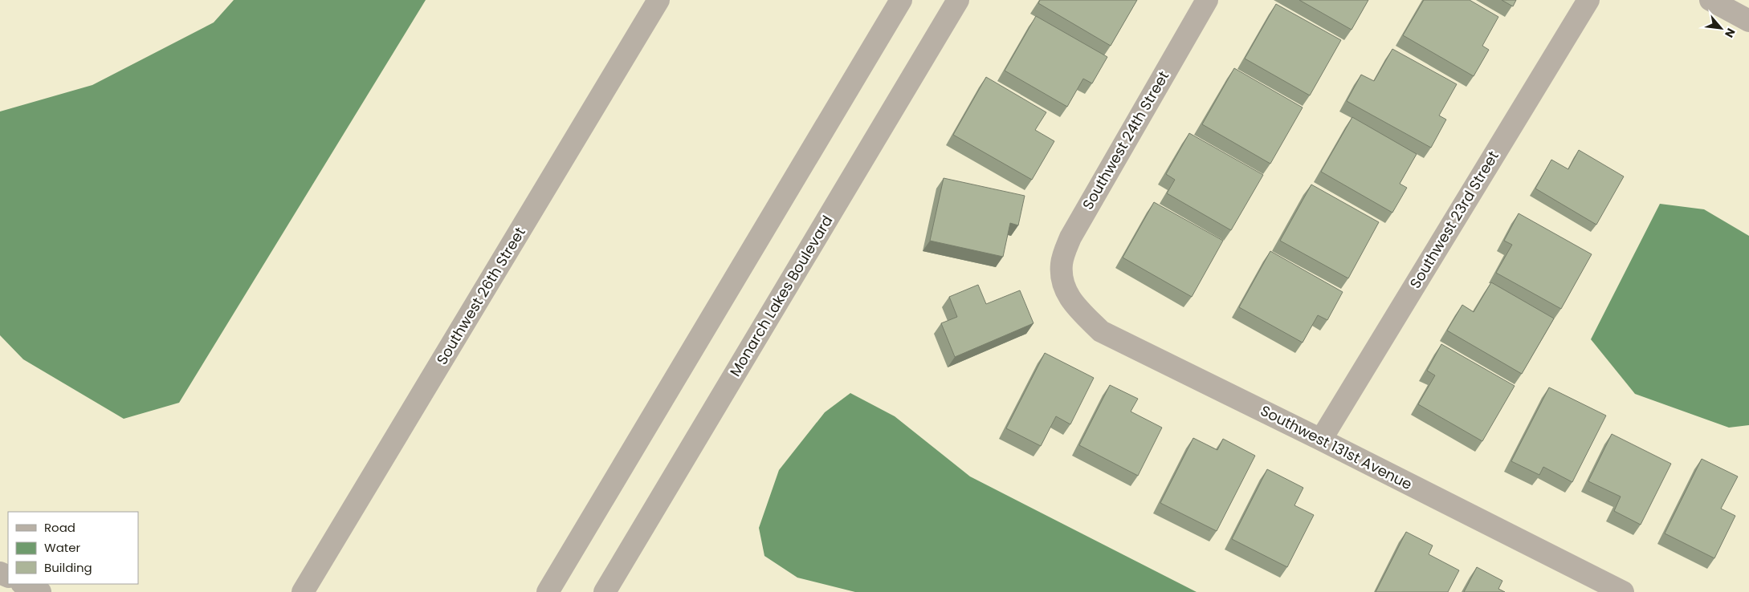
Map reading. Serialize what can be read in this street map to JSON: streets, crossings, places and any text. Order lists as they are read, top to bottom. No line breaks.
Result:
{"streets":{"street":["Southwest 24th Street","Southwest 23rd Street","Southwest 26th Street","Monarch Lakes Boulevard","Southwest 131st Avenue"]},"crossings":[["Southwest 24th Street","Southwest 131st Avenue"],["Southwest 23rd Street","Southwest 131st Avenue"]],"legend":["Road","Water","Building"],"north":"bottom right"}
